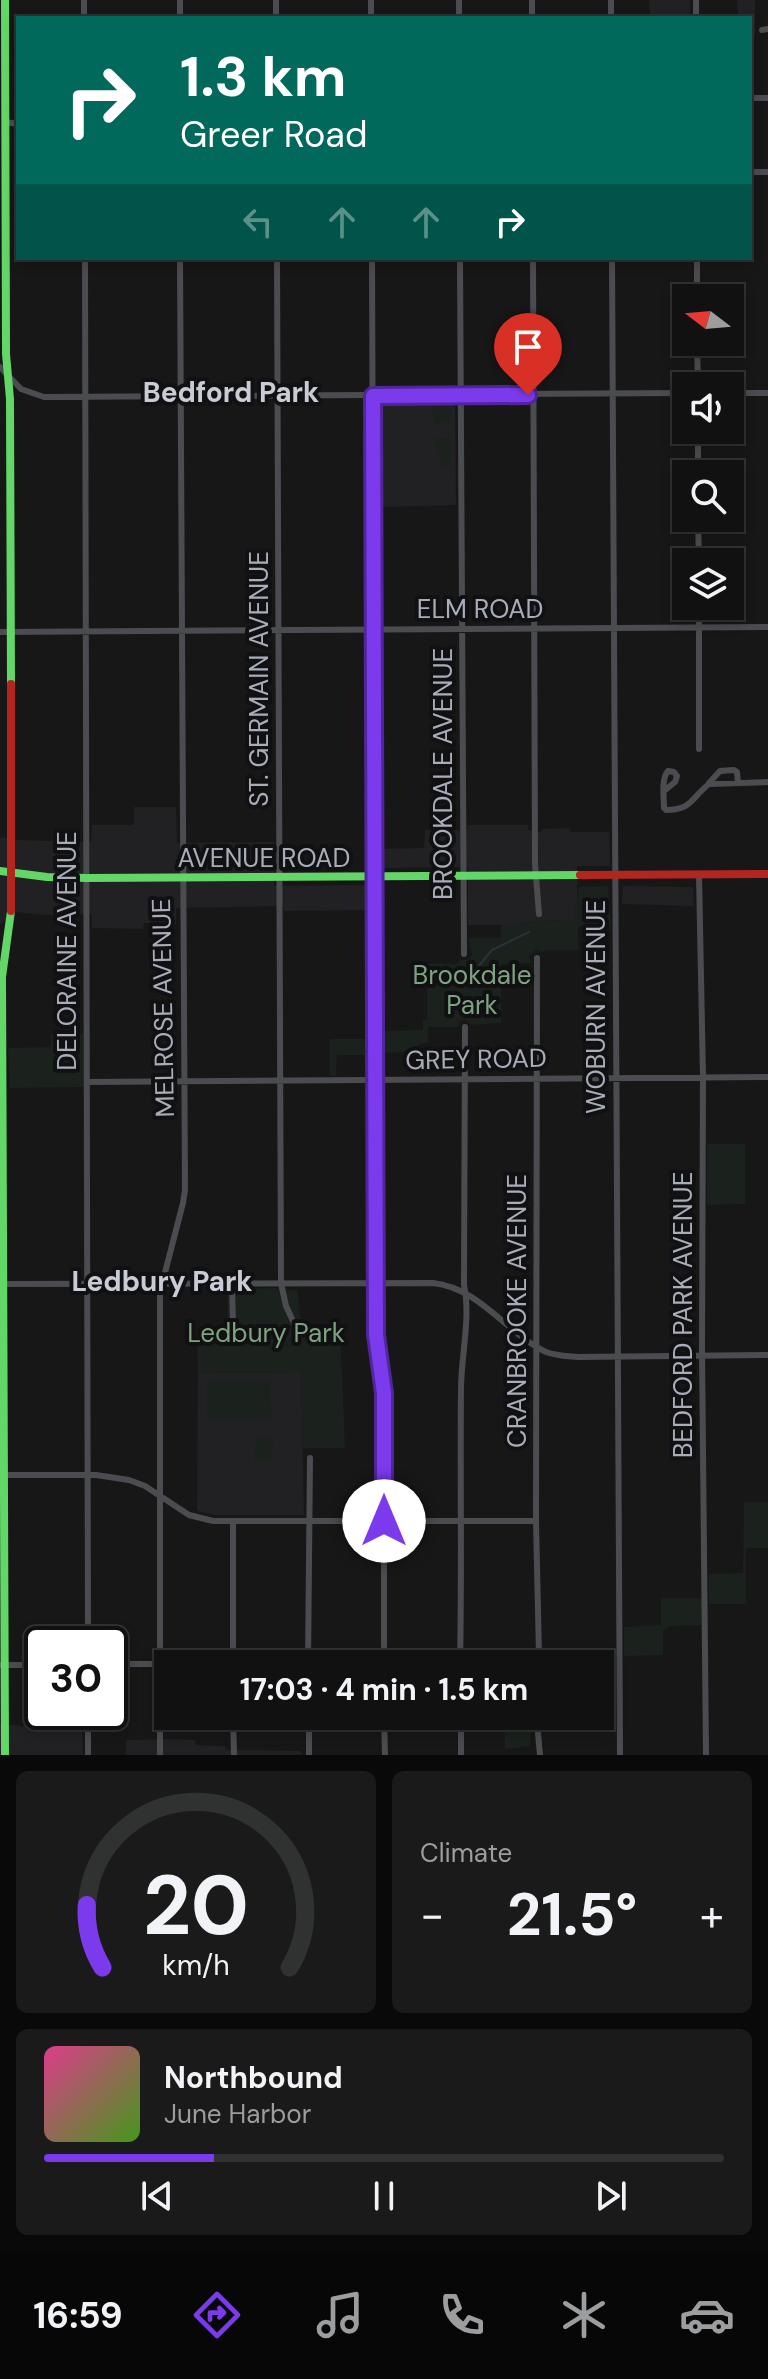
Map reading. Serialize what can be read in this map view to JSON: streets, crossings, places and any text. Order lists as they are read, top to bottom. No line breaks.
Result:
{"streets":{"street":["ELM ROAD","ST. GERMAIN AVENUE","BROOKDALE AVENUE","AVENUE ROAD","DELORAINE AVENUE","WOBURN AVENUE","MELROSE AVENUE","GREY ROAD","CRANBROOKE AVENUE","BEDFORD PARK AVENUE"]},"crossings":[["ELM ROAD","ST. GERMAIN AVENUE"],["ELM ROAD","BROOKDALE AVENUE"],["ELM ROAD","DELORAINE AVENUE"],["ELM ROAD","WOBURN AVENUE"],["ELM ROAD","MELROSE AVENUE"],["ST. GERMAIN AVENUE","AVENUE ROAD"],["ST. GERMAIN AVENUE","GREY ROAD"],["BROOKDALE AVENUE","AVENUE ROAD"],["AVENUE ROAD","DELORAINE AVENUE"],["AVENUE ROAD","WOBURN AVENUE"],["AVENUE ROAD","MELROSE AVENUE"],["AVENUE ROAD","BEDFORD PARK AVENUE"],["DELORAINE AVENUE","GREY ROAD"],["WOBURN AVENUE","GREY ROAD"],["MELROSE AVENUE","GREY ROAD"],["GREY ROAD","CRANBROOKE AVENUE"],["GREY ROAD","BEDFORD PARK AVENUE"]],"districts":["Bedford Park","Ledbury Park"],"parks":["Brookdale Park","Ledbury Park"],"north":"left","page":{"turn":["1.3 km","Greer Road"],"limit":"30","trip":"17:03 · 4 min · 1.5 km","tile":"Climate","heat":["−","21.5°","+"],"song":["Northbound","June Harbor"],"tabs":"16:59","gauge":["20","km/h"]}}
